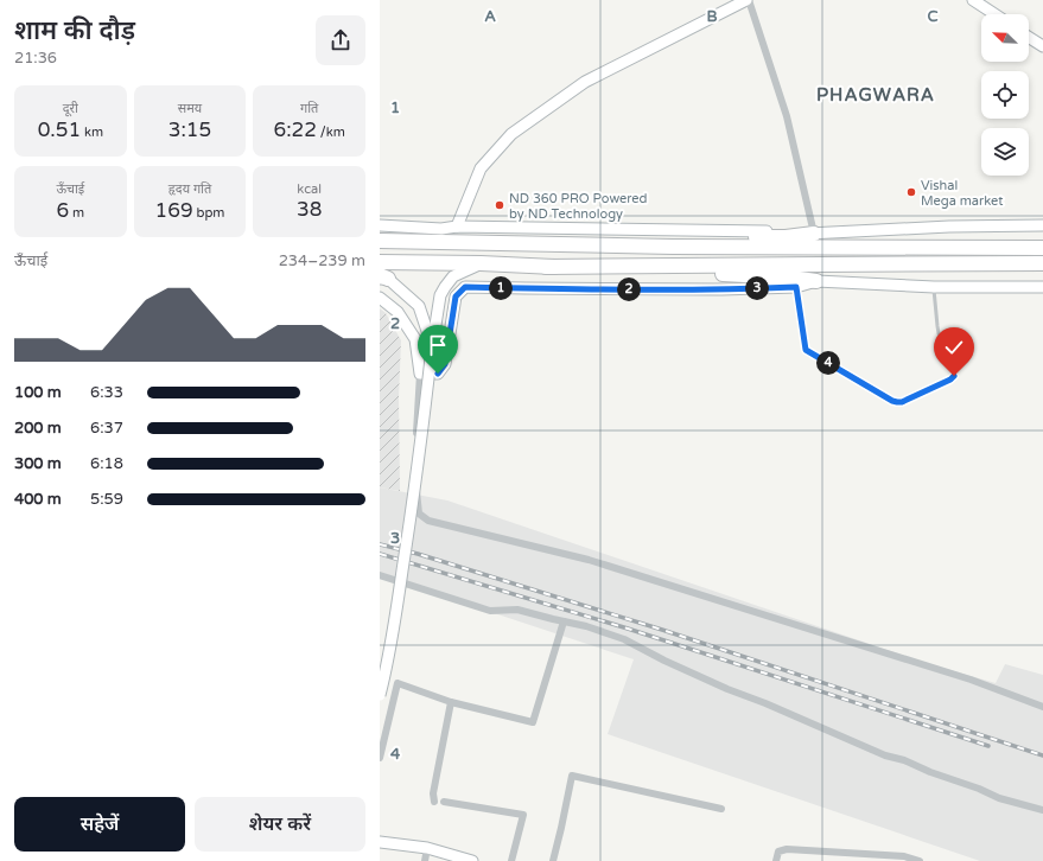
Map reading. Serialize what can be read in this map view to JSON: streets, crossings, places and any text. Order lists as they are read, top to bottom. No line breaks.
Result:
{"districts":["PHAGWARA"],"places":["Vishal Mega market","ND 360 PRO Powered by ND Technology"],"north":"top left","page":{"heading":["शाम की दौड़","21:36"],"stats":[["दूरी","0.51 km"],["समय","3:15"],["गति","6:22 /km"],["ऊँचाई","6 m"],["हृदय गति","169 bpm"],["kcal","38"]],"chart":["ऊँचाई","234–239 m"],"pins":["1","3","2","4"],"list":[{"name":"100 m","note":"6:33"},{"name":"200 m","note":"6:37"},{"name":"300 m","note":"6:18"},{"name":"400 m","note":"5:59"}],"buttons":["सहेजें","शेयर करें"]},"grid":{"columns":["A","B","C"],"rows":["1","2","3","4"]}}
